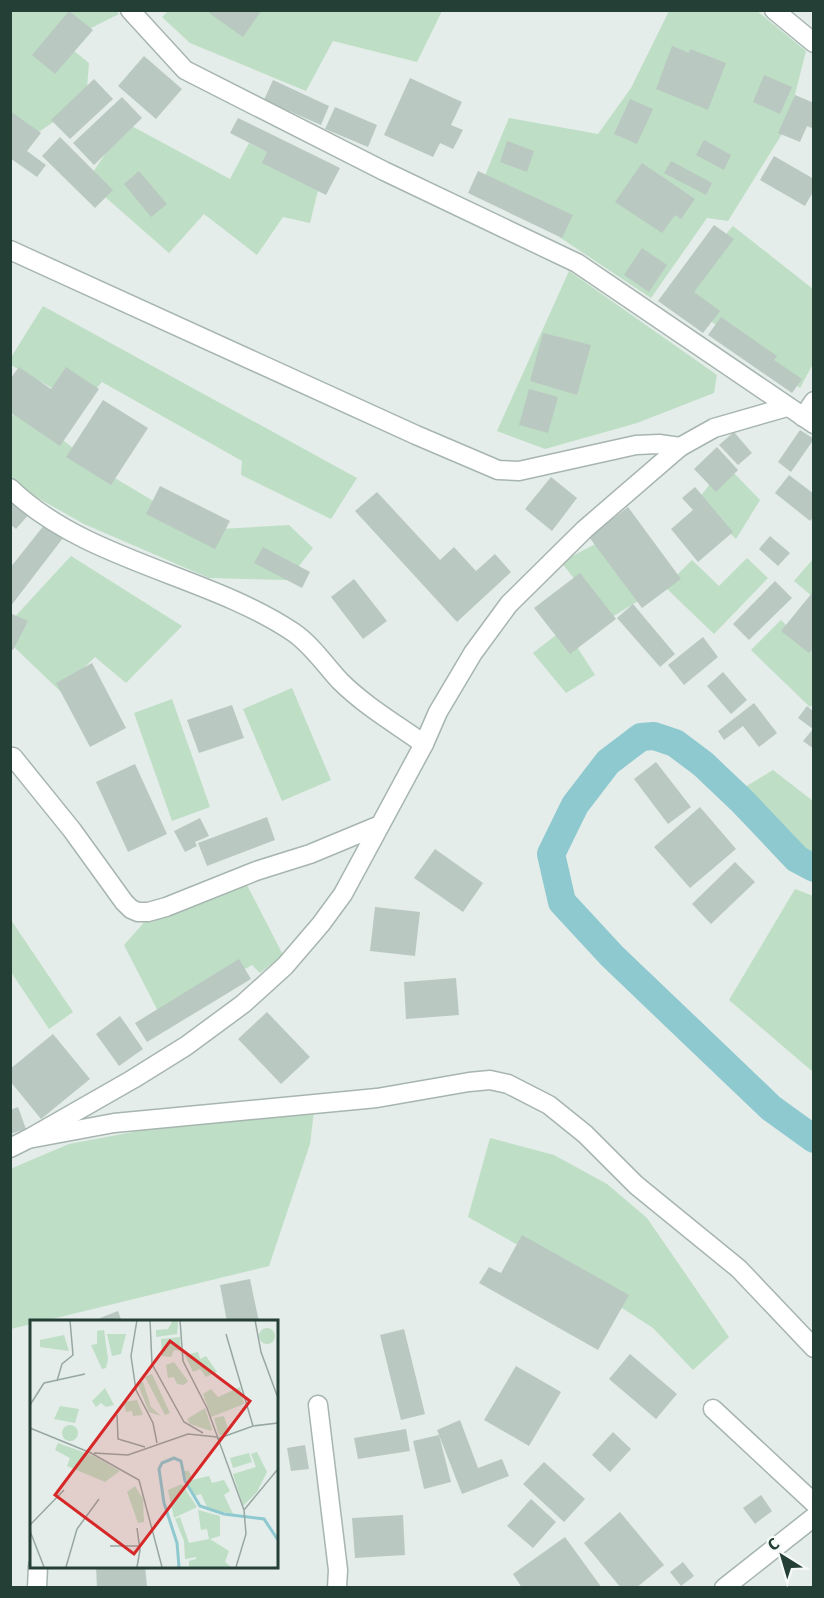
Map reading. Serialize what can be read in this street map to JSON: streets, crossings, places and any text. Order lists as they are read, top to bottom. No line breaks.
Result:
{"north":"top left"}
